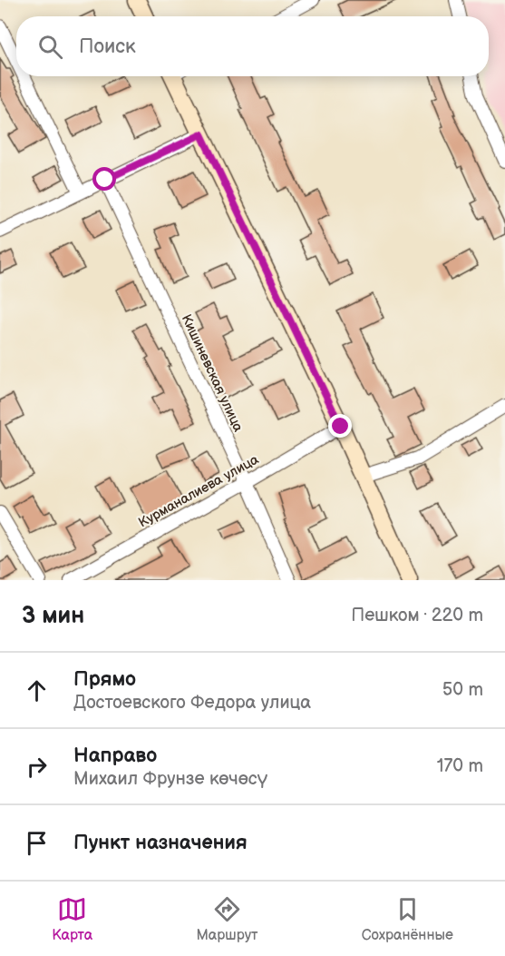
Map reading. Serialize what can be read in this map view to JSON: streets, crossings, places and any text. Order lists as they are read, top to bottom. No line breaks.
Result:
{"streets":{"street":["Кишиневская улица","Курманалиева улица"]},"crossings":[["Кишиневская улица","Курманалиева улица"]],"page":{"search":"Поиск","heading":["3 мин","Пешком · 220 m"],"list":[["Прямо","Достоевского Федора улица","50 m"],["Направо","Михаил Фрунзе көчөсү","170 m"],"Пункт назначения"],"nav":["Карта","Маршрут","Сохранённые"]}}
